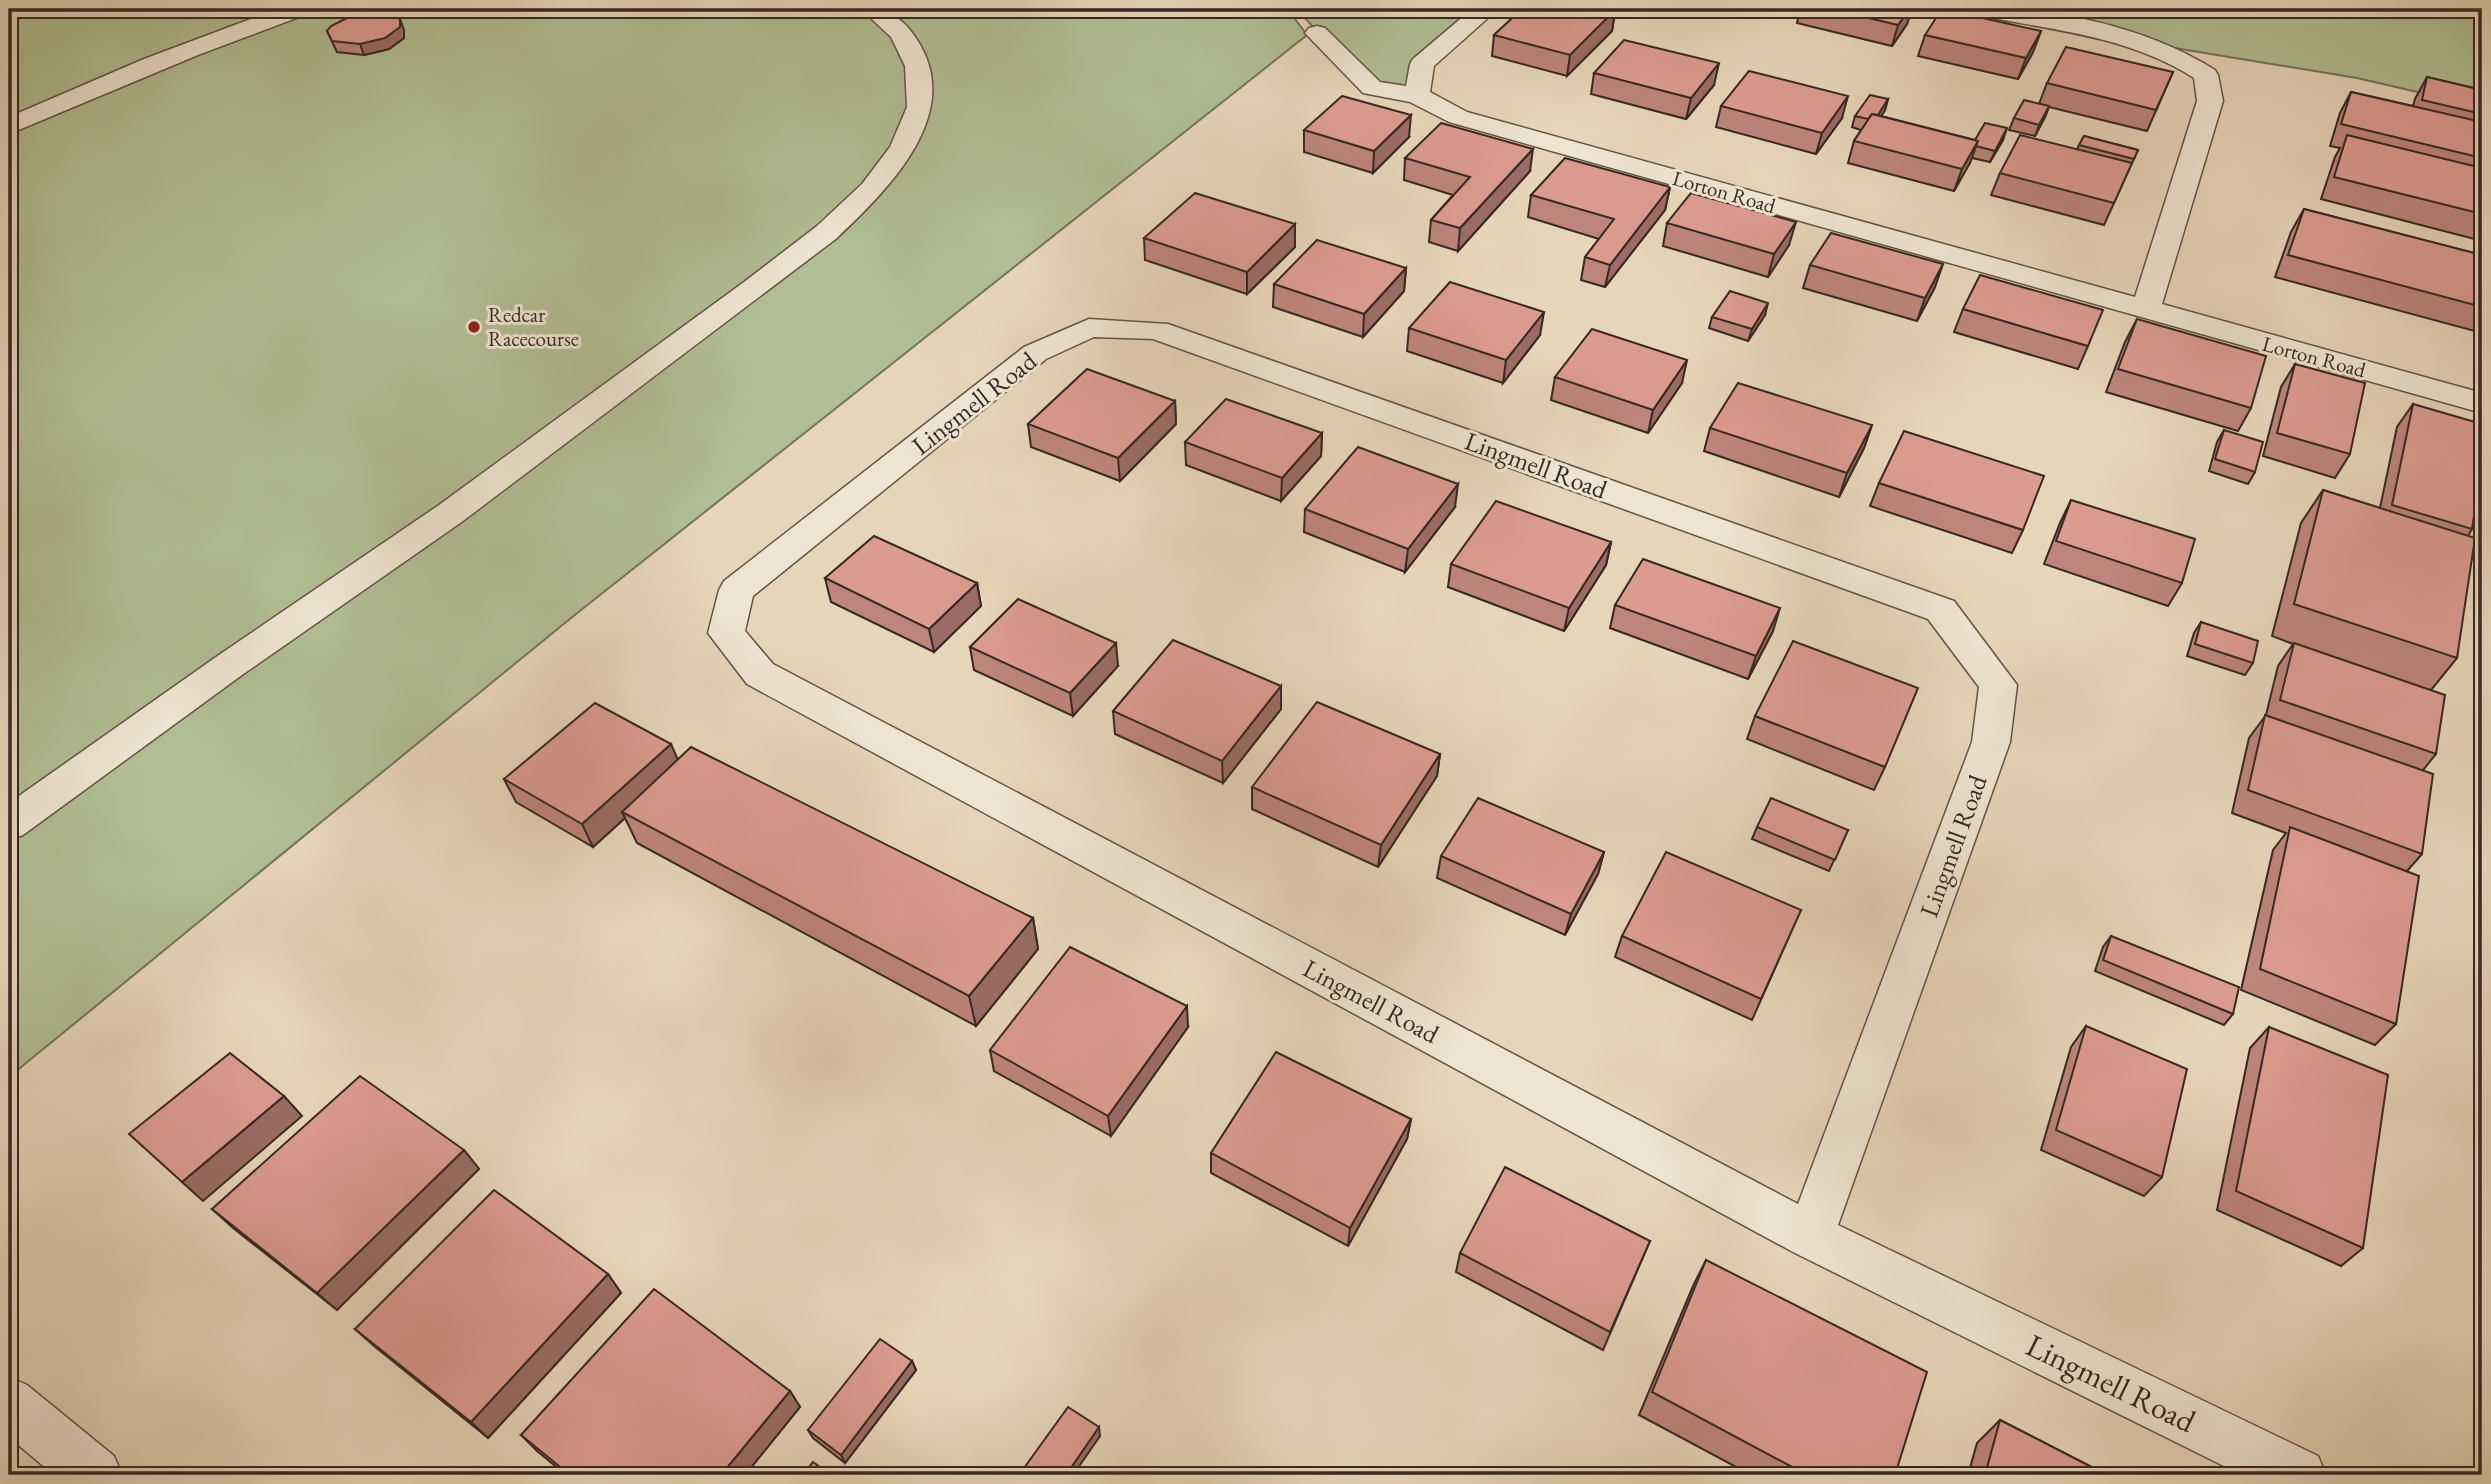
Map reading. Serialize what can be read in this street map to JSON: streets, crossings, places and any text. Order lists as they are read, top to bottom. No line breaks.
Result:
{"streets":{"street":["Lorton Road","Lingmell Road"]},"places":["Redcar Racecourse"]}
